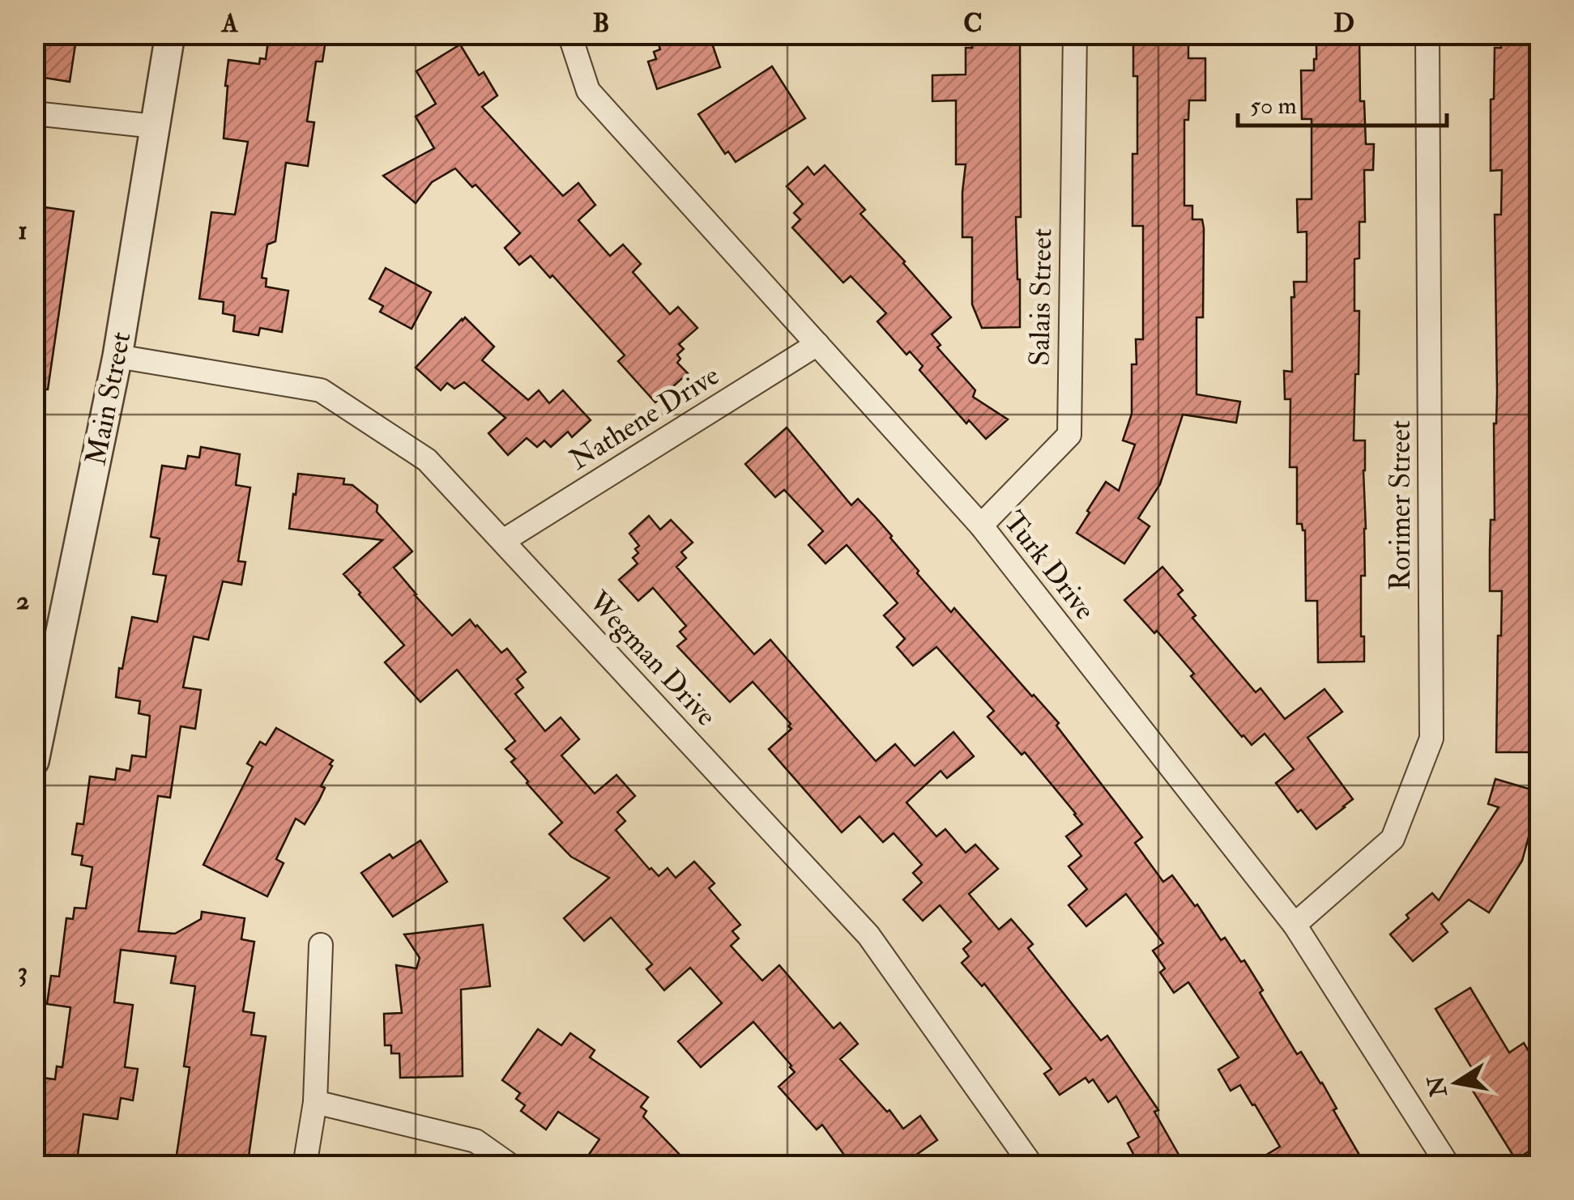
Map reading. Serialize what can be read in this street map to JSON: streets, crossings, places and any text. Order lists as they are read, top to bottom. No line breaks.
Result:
{"streets":{"street":["Salais Street","Main Street","Nathene Drive","Rorimer Street","Turk Drive","Wegman Drive"]},"crossings":[["Salais Street","Turk Drive"],["Main Street","Wegman Drive"],["Nathene Drive","Turk Drive"],["Nathene Drive","Wegman Drive"],["Rorimer Street","Turk Drive"]],"scale_bar":"50 m","north":"left","grid":{"columns":["A","B","C","D"],"rows":["1","2","3"]}}
